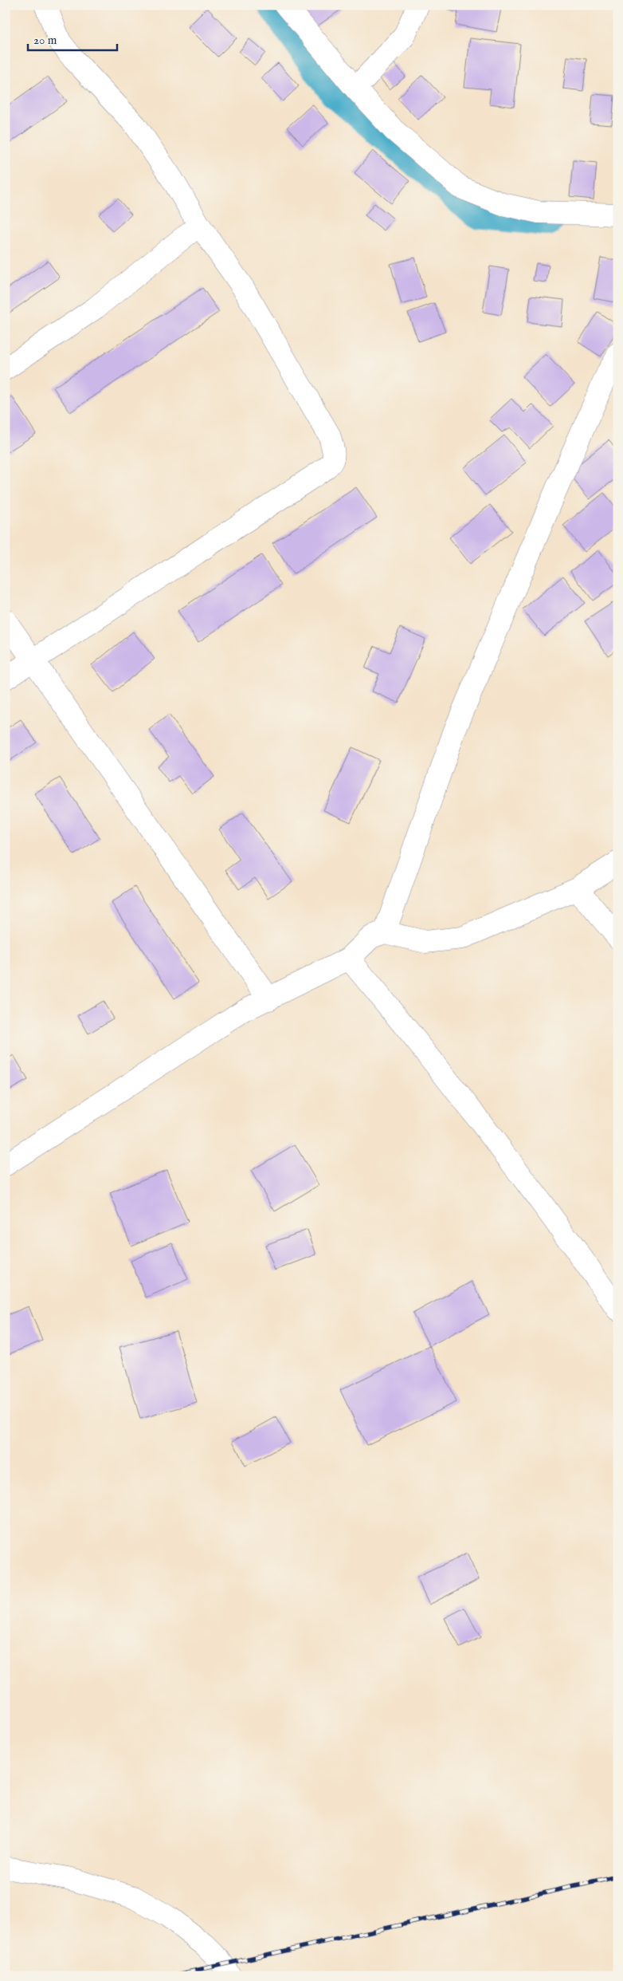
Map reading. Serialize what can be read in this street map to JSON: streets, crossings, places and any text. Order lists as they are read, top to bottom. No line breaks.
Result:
{"scale_bar":"20 m"}
